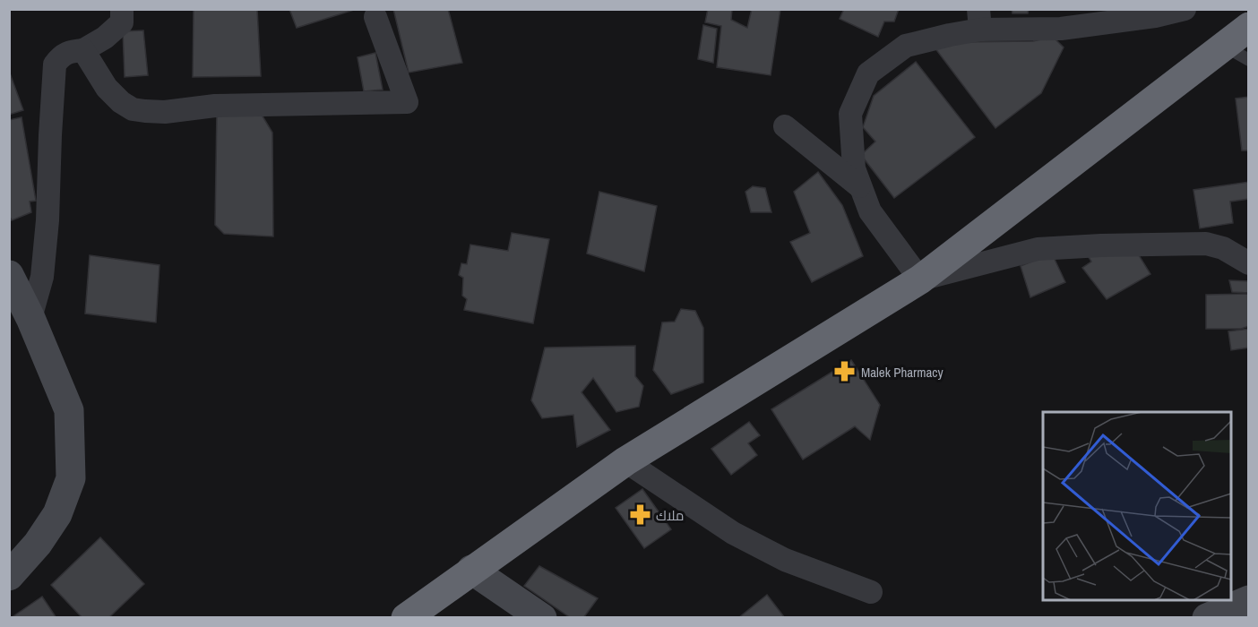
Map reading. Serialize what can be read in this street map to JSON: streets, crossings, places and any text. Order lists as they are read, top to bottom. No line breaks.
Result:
{"places":{"pharmacy":["Malek Pharmacy","ملاك"]}}
